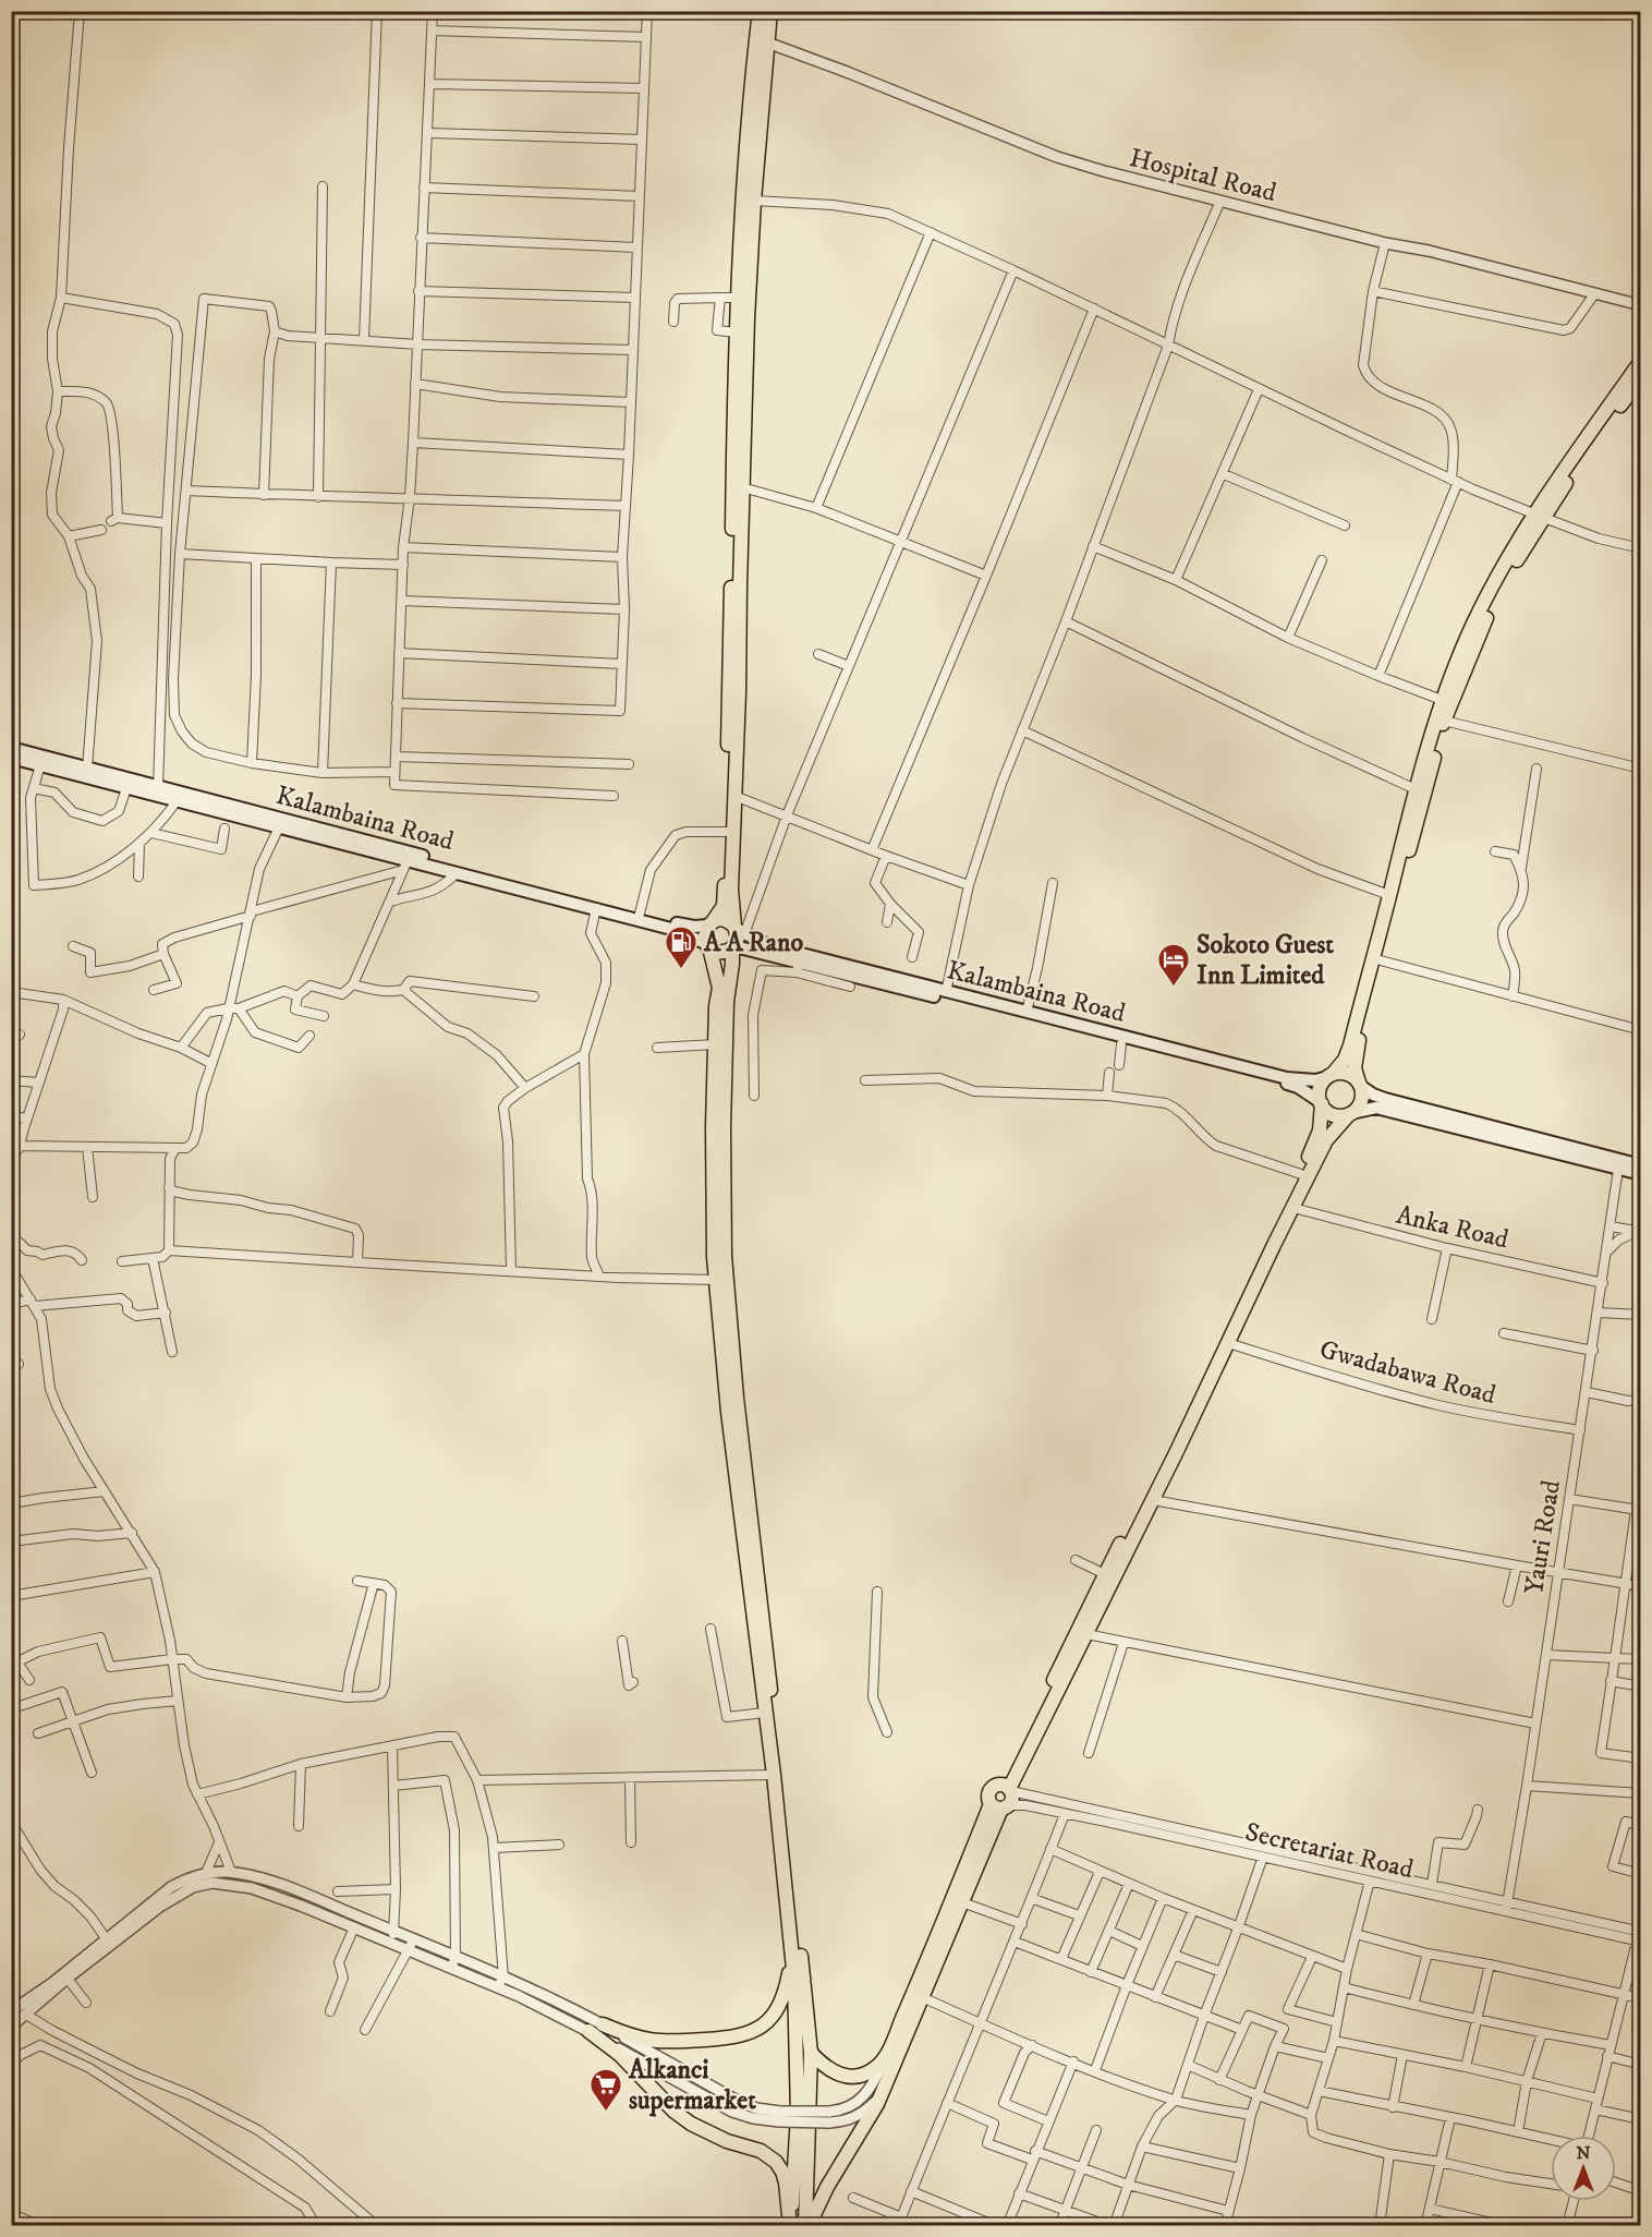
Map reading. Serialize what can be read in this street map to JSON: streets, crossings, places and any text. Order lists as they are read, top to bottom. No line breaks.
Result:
{"streets":{"main road":["Kalambaina Road"],"street":["Hospital Road","Anka Road","Gwadabawa Road","Yauri Road","Secretariat Road"]},"crossings":[["Anka Road","Yauri Road"],["Gwadabawa Road","Yauri Road"],["Yauri Road","Secretariat Road"]],"places":{"fuel station":["A A Rano"],"hotel":["Sokoto Guest Inn Limited"],"supermarket":["Alkanci supermarket"]},"north":"top"}
